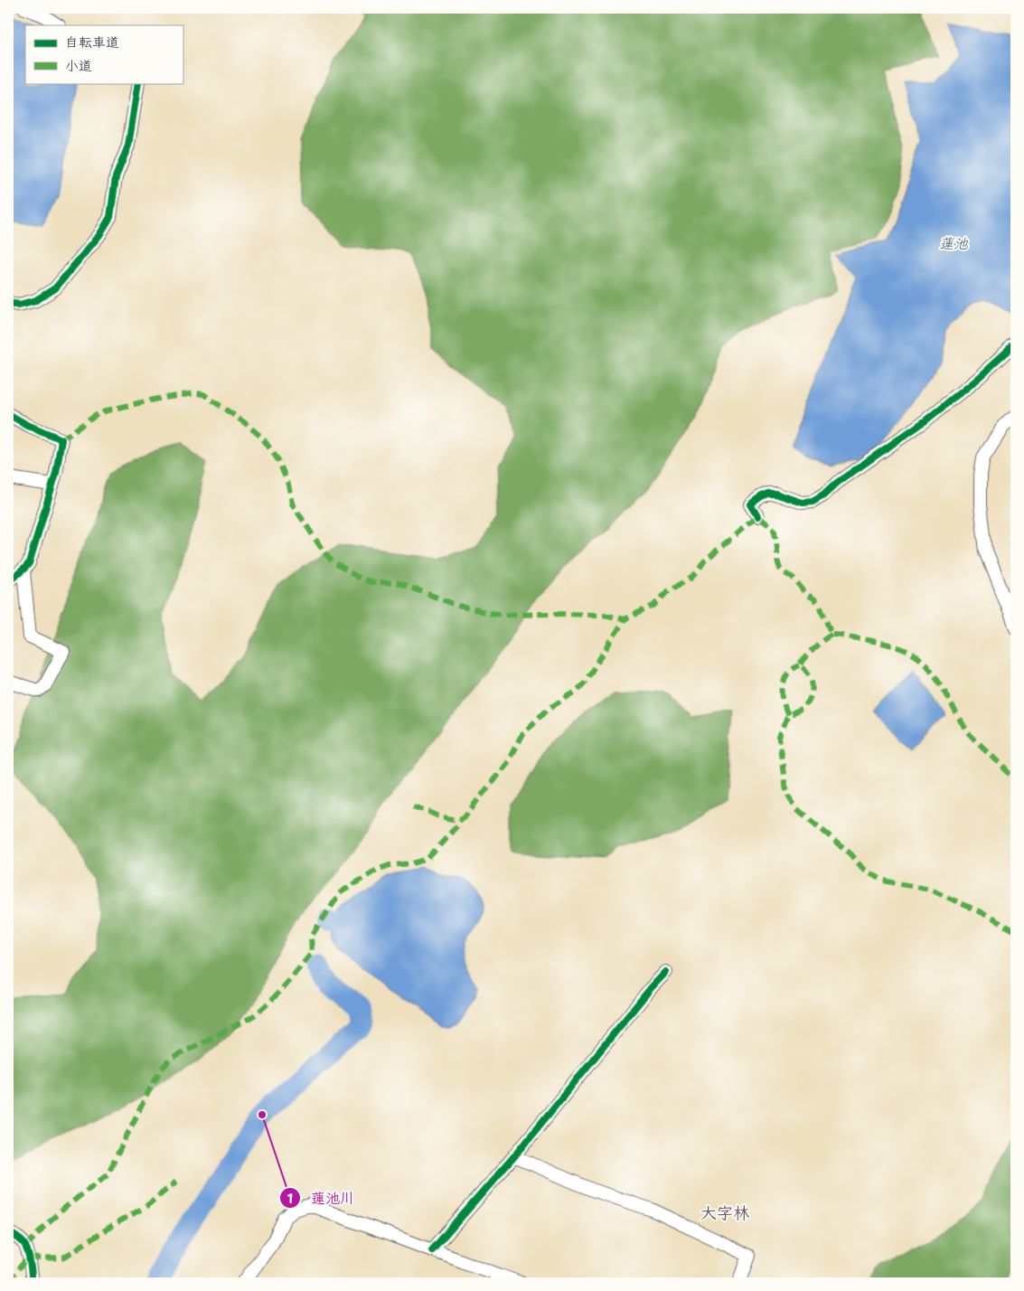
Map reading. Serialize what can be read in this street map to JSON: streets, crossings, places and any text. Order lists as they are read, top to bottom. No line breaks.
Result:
{"districts":["大字林"],"water":["蓮池"],"places":["蓮池川"],"legend":["自転車道","小道"]}
